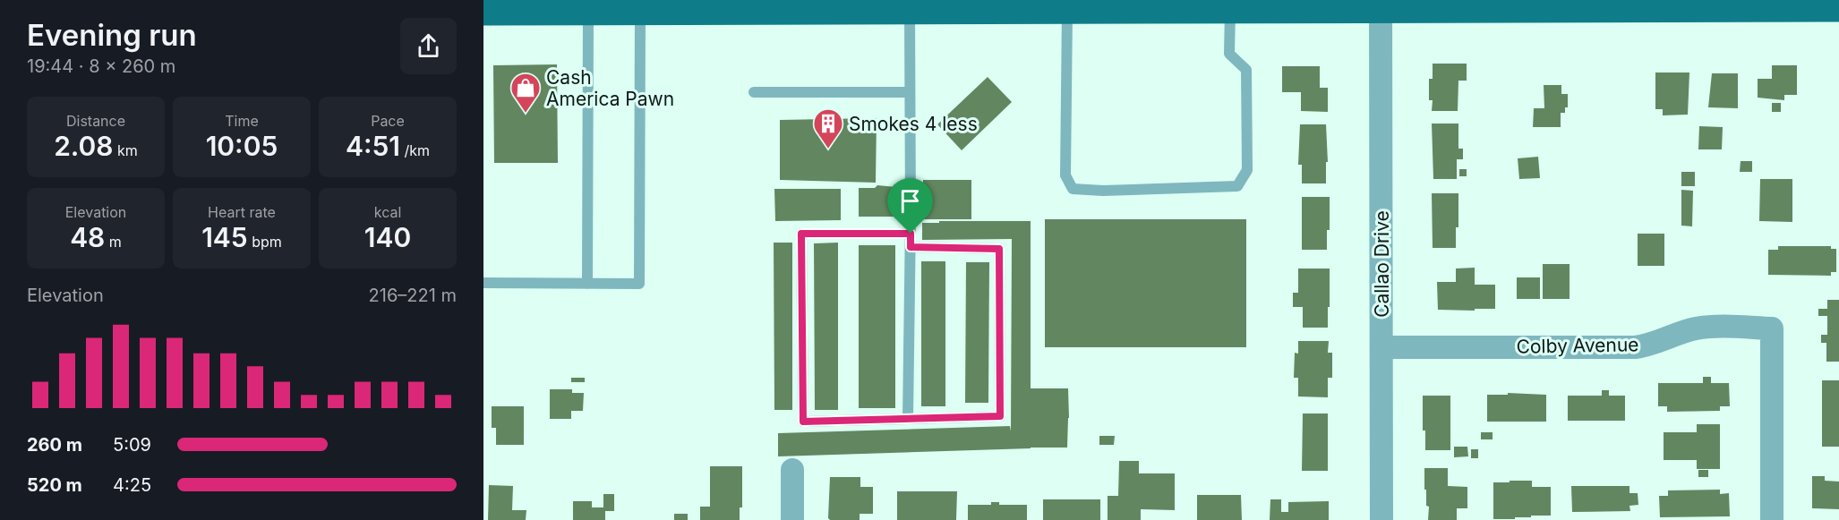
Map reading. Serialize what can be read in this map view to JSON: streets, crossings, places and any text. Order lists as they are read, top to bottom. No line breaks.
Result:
{"streets":{"street":["Callao Drive","Colby Avenue"]},"crossings":[["Callao Drive","Colby Avenue"]],"places":{"shop":["Cash America Pawn"],"building":["Smokes 4 less"]},"page":{"heading":["Evening run","19:44 · 8 × 260 m"],"stats":[["Distance","2.08 km"],["Time","10:05"],["Pace","4:51 /km"],["Elevation","48 m"],["Heart rate","145 bpm"],["kcal","140"]],"chart":["Elevation","216–221 m"],"list":[{"name":"260 m","note":"5:09"},{"name":"520 m","note":"4:25"}]}}
